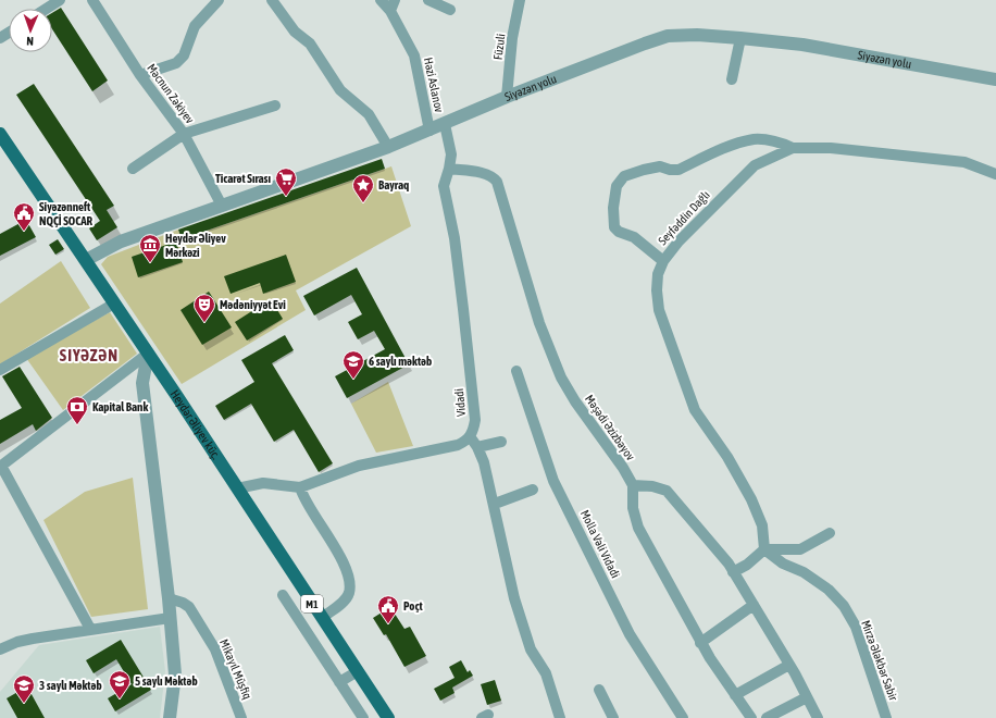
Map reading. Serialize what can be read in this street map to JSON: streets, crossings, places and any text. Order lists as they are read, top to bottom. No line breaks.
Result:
{"streets":{"main road":["Heydər Əliyev küç.","M1"],"street":["Füzuli","Siyəzən yolu","Həzi Aslanov","Məcnun Zəkiyev","Seyfəddin Dağlı","Vidadi","Məşədi Əzizbəyov","Molla Vəli Vidadi","Mirzə Ələkbər Sabir","Mikayıl Müşfiq"]},"crossings":[["Füzuli","Siyəzən yolu"],["Siyəzən yolu","Həzi Aslanov"],["Siyəzən yolu","Məcnun Zəkiyev"],["Siyəzən yolu","Vidadi"],["Siyəzən yolu","Heydər Əliyev küç."],["Seyfəddin Dağlı","Mirzə Ələkbər Sabir"],["Vidadi","Məşədi Əzizbəyov"]],"districts":["SIYƏZƏN"],"places":{"supermarket":["Ticarət Sırası"],"place":["Bayraq"],"public building":["Siyəzənneft NQÇİ SOCAR","Poçt"],"museum":["Heydər Əliyev Mərkəzi"],"theatre":["Mədəniyyət Evi"],"school or university":["6 saylı məktəb","5 saylı Məktəb","3 saylı Məktəb"],"bank":["Kapital Bank"]},"north":"bottom"}
